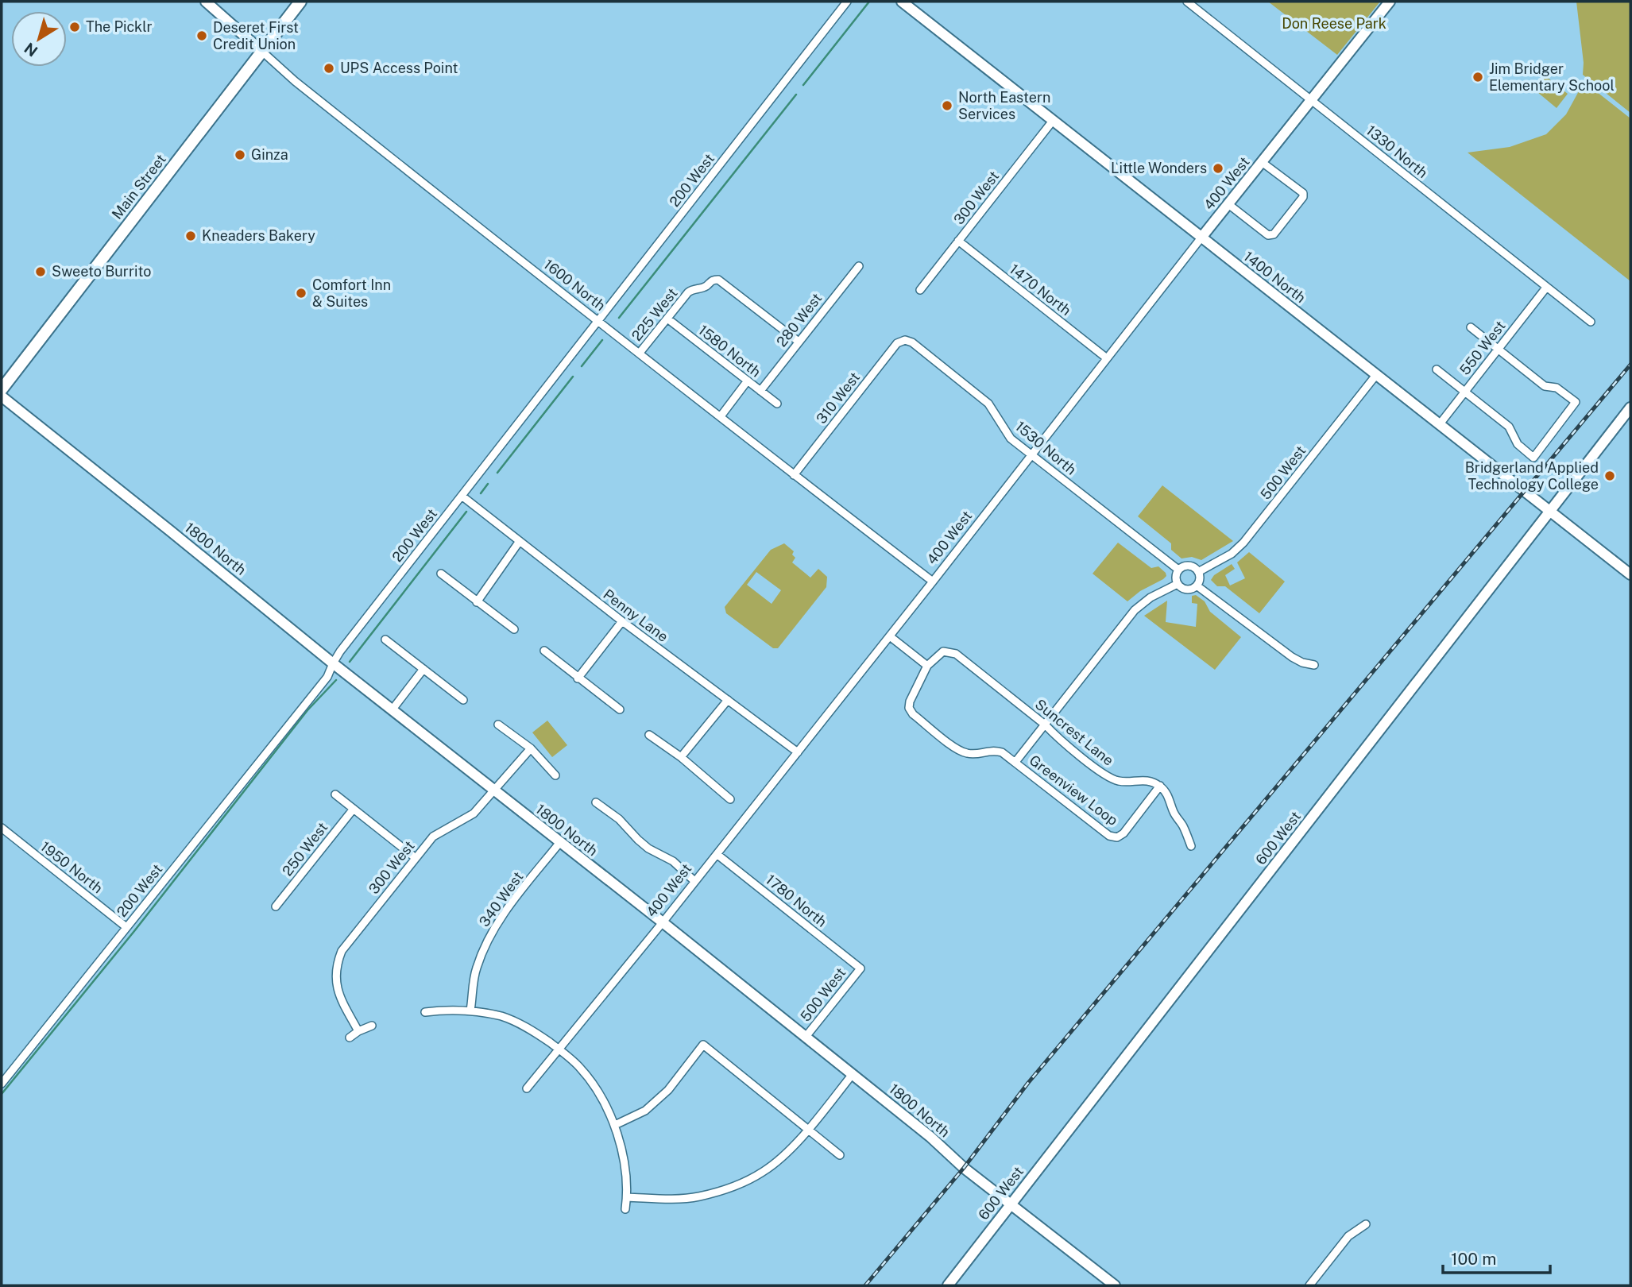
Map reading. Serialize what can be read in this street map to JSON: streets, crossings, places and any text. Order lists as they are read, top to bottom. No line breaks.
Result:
{"streets":{"main road":["Main Street"],"street":["1330 North","200 West","400 West","300 West","1400 North","1600 North","1470 North","225 West","280 West","550 West","1580 North","310 West","1530 North","500 West","1800 North","Penny Lane","Suncrest Lane","Greenview Loop","600 West","250 West","1950 North","340 West","1780 North"]},"crossings":[["1330 North","400 West"],["1330 North","550 West"],["200 West","1600 North"],["200 West","1800 North"],["200 West","Penny Lane"],["200 West","1950 North"],["400 West","1400 North"],["400 West","1600 North"],["400 West","1470 North"],["400 West","1530 North"],["400 West","1800 North"],["400 West","Penny Lane"],["400 West","1780 North"],["Main Street","1600 North"],["300 West","1400 North"],["300 West","1470 North"],["300 West","1800 North"],["1400 North","550 West"],["1400 North","500 West"],["1400 North","600 West"],["1600 North","225 West"],["1600 North","310 West"],["225 West","280 West"],["225 West","1580 North"],["280 West","1580 North"],["310 West","1530 North"],["1530 North","500 West"],["500 West","1800 North"],["500 West","1780 North"],["1800 North","600 West"],["1800 North","340 West"],["Suncrest Lane","Greenview Loop"]],"parks":["Don Reese Park"],"places":["The Picklr","Deseret First Credit Union","UPS Access Point","Jim Bridger Elementary School","North Eastern Services","Ginza","Little Wonders","Kneaders Bakery","Sweeto Burrito","Comfort Inn & Suites","Bridgerland Applied Technology College"],"scale_bar":"100 m","north":"bottom left"}
